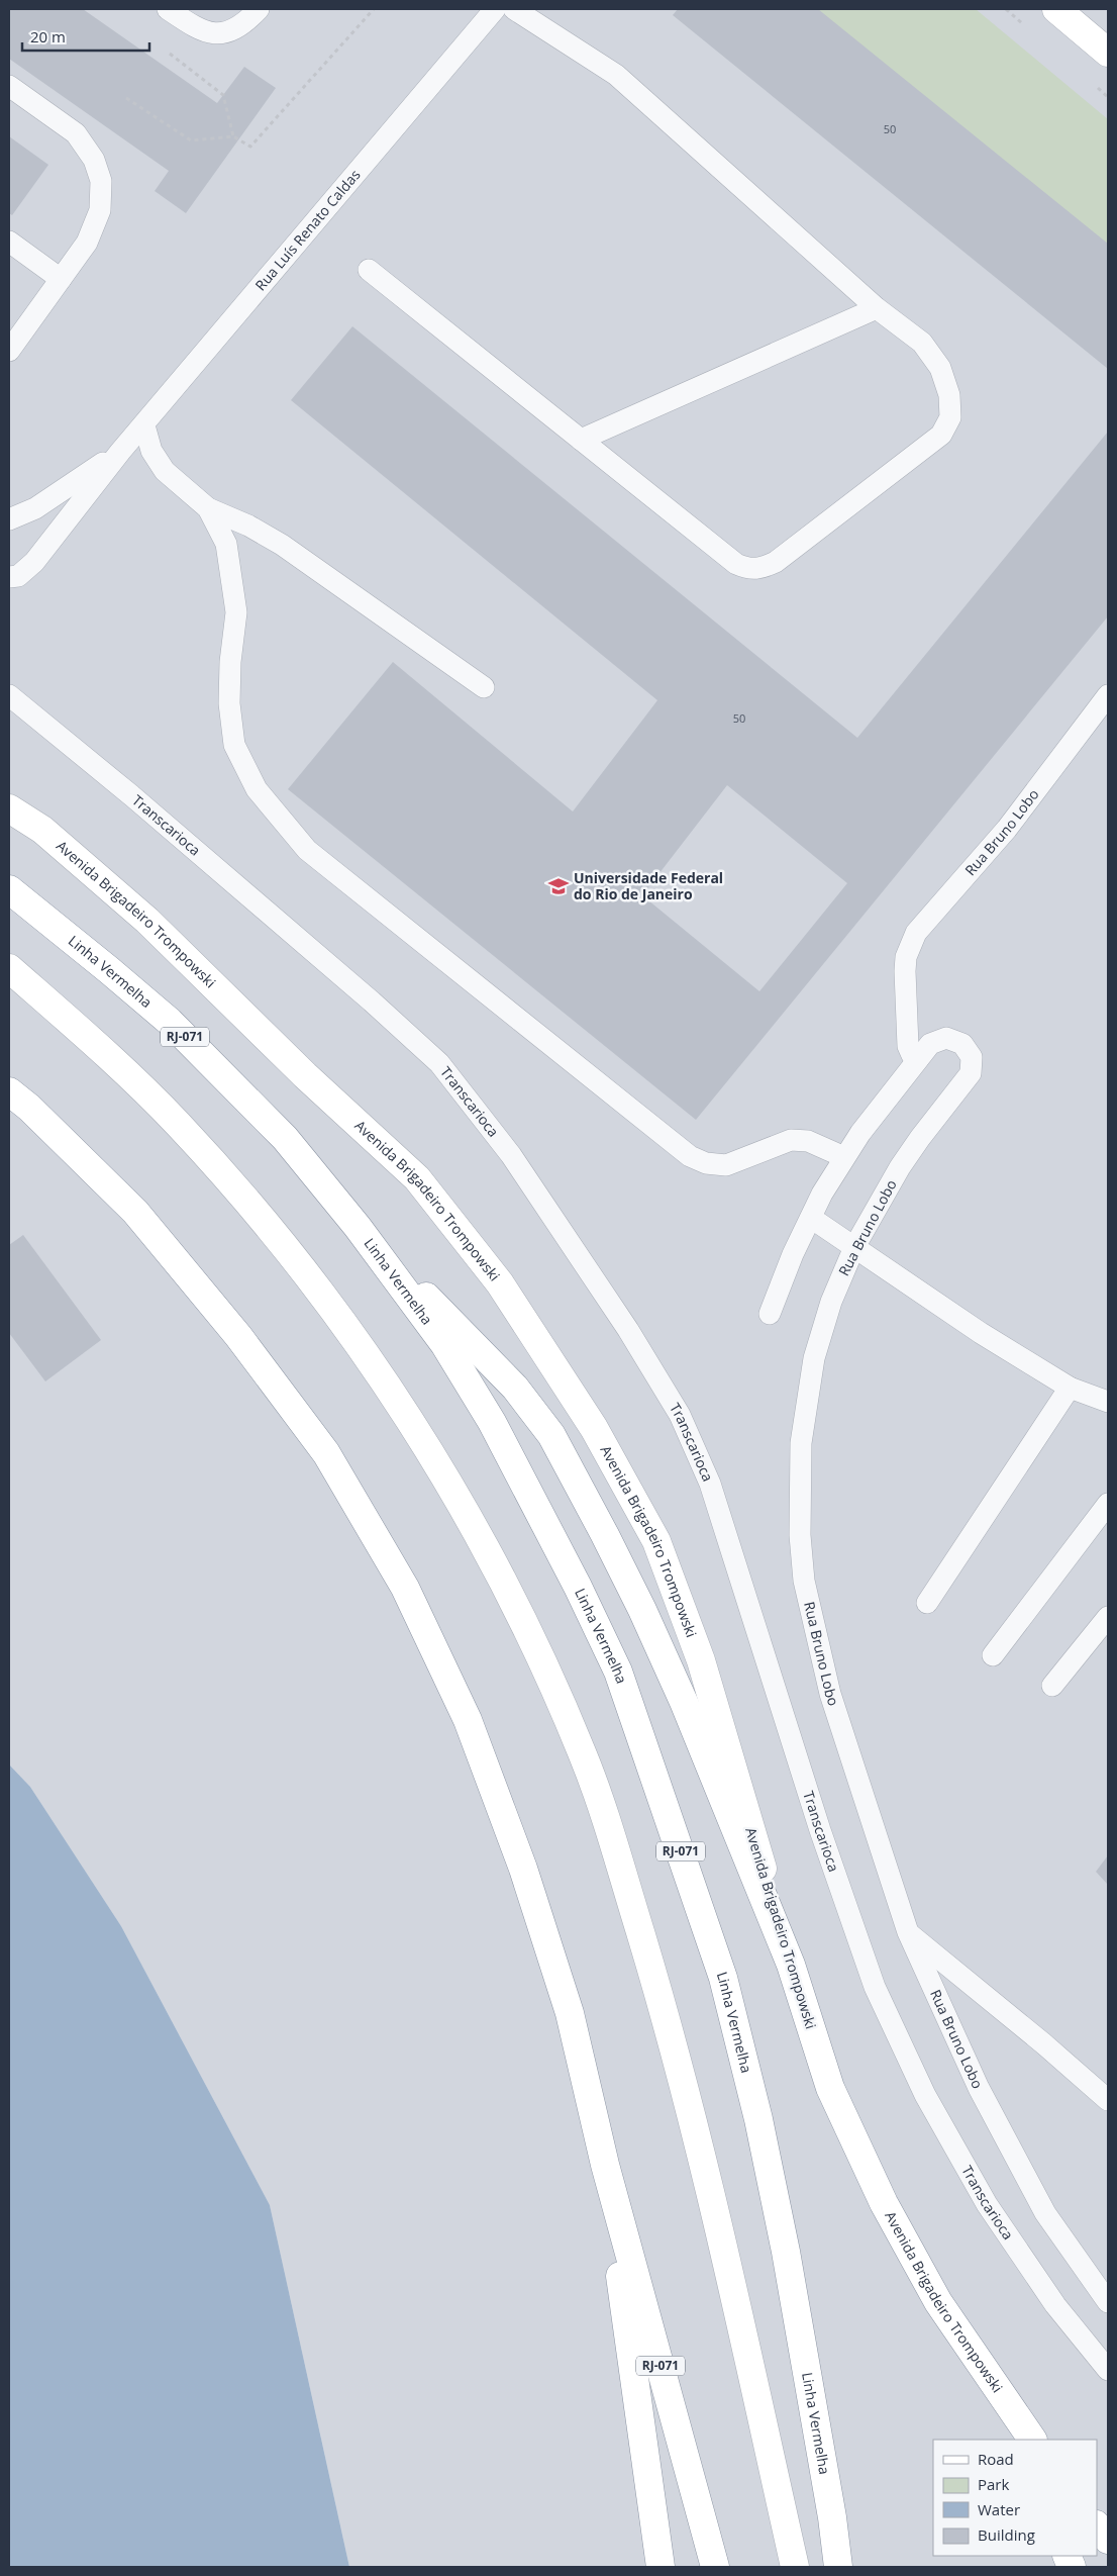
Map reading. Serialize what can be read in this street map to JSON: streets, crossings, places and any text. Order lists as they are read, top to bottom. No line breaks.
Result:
{"streets":{"main road":["Avenida Brigadeiro Trompowski","Linha Vermelha","RJ-071"],"lane":["Rua Luís Renato Caldas","Transcarioca","Rua Bruno Lobo"]},"places":{"school or university":["Universidade Federal do Rio de Janeiro"]},"house_numbers":["50","50"],"legend":["Road","Park","Water","Building"],"scale_bar":"20 m"}
